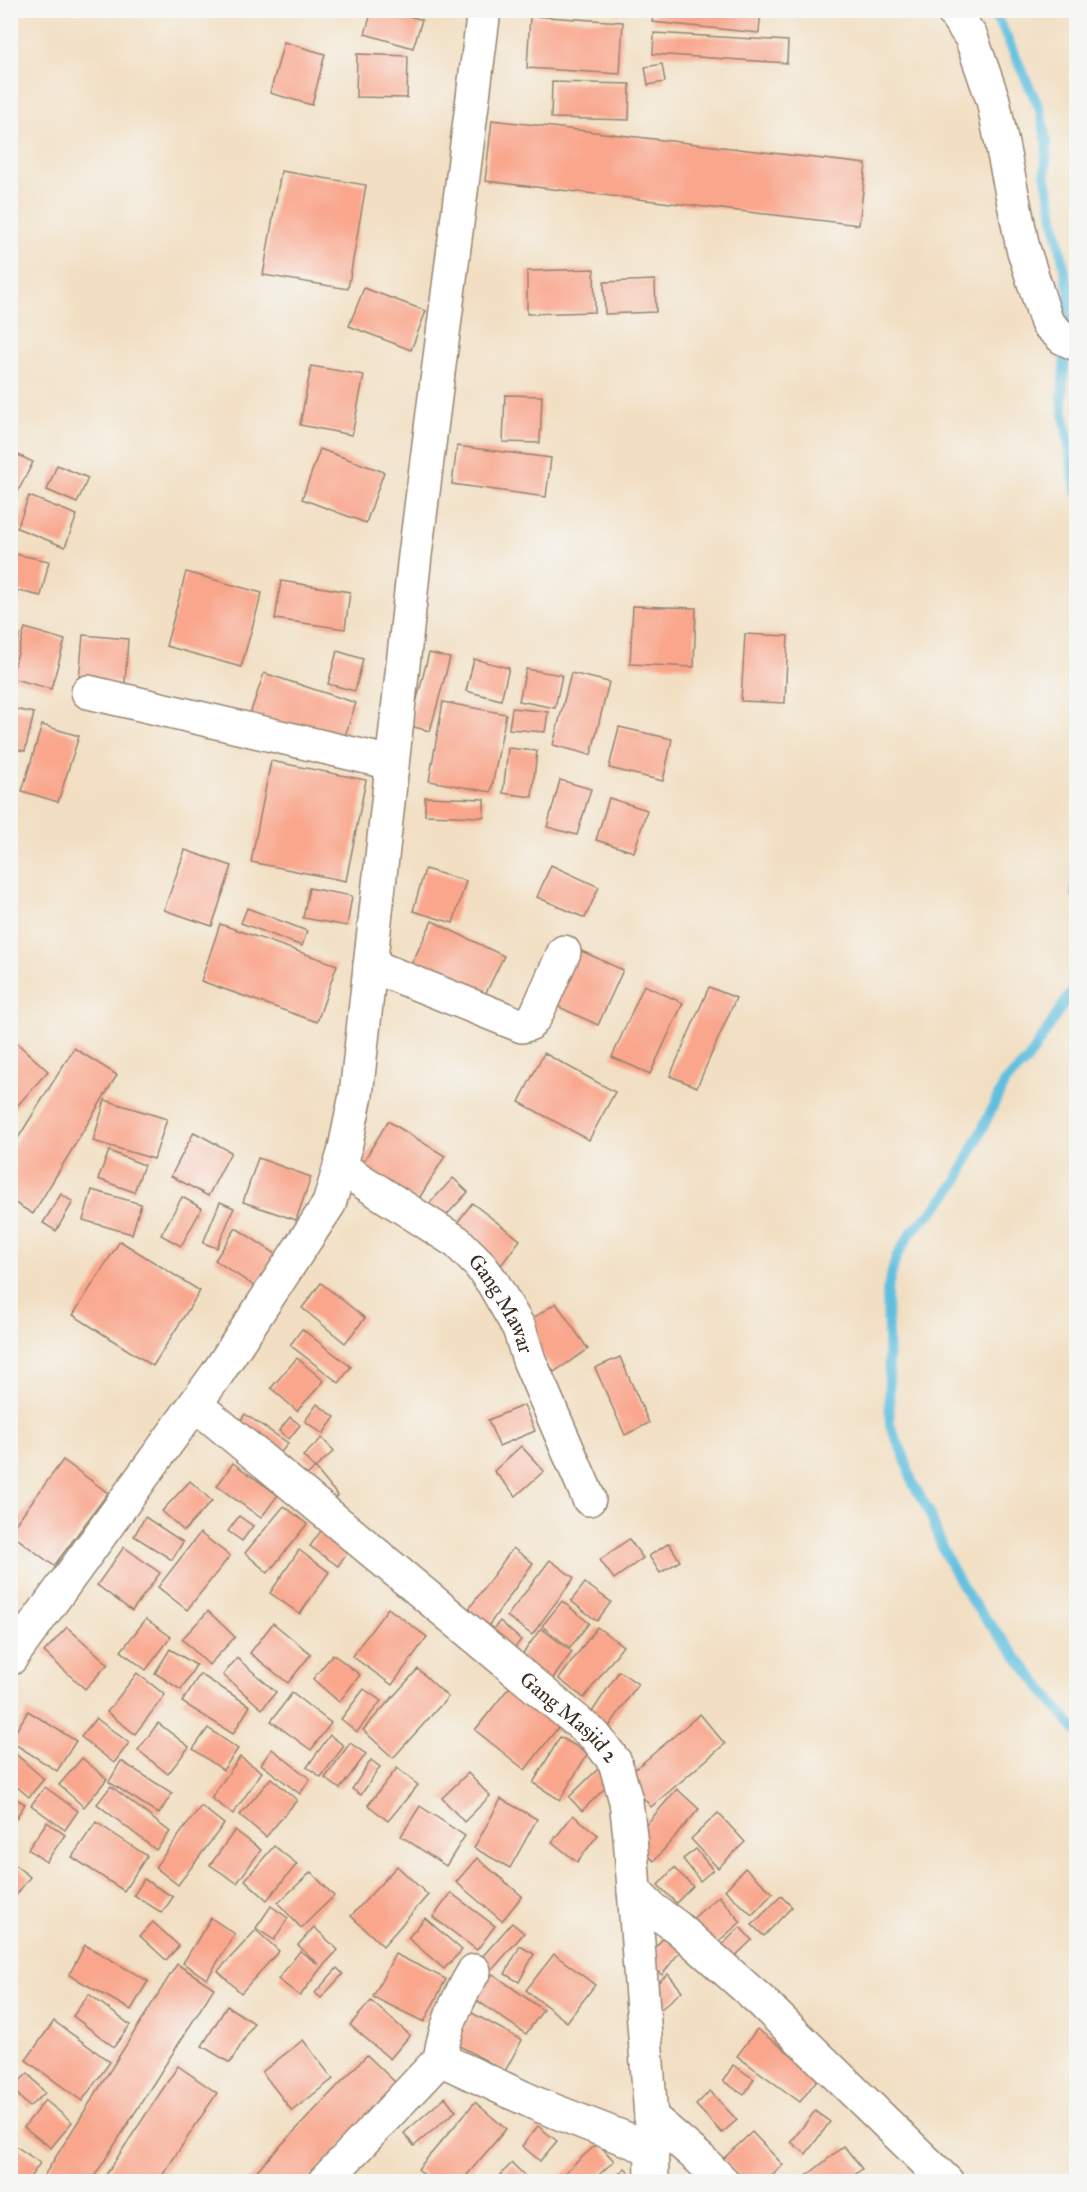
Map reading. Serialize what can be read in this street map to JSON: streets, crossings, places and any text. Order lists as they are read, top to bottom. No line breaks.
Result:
{"streets":{"street":["Gang Mawar","Gang Masjid 2"]}}
